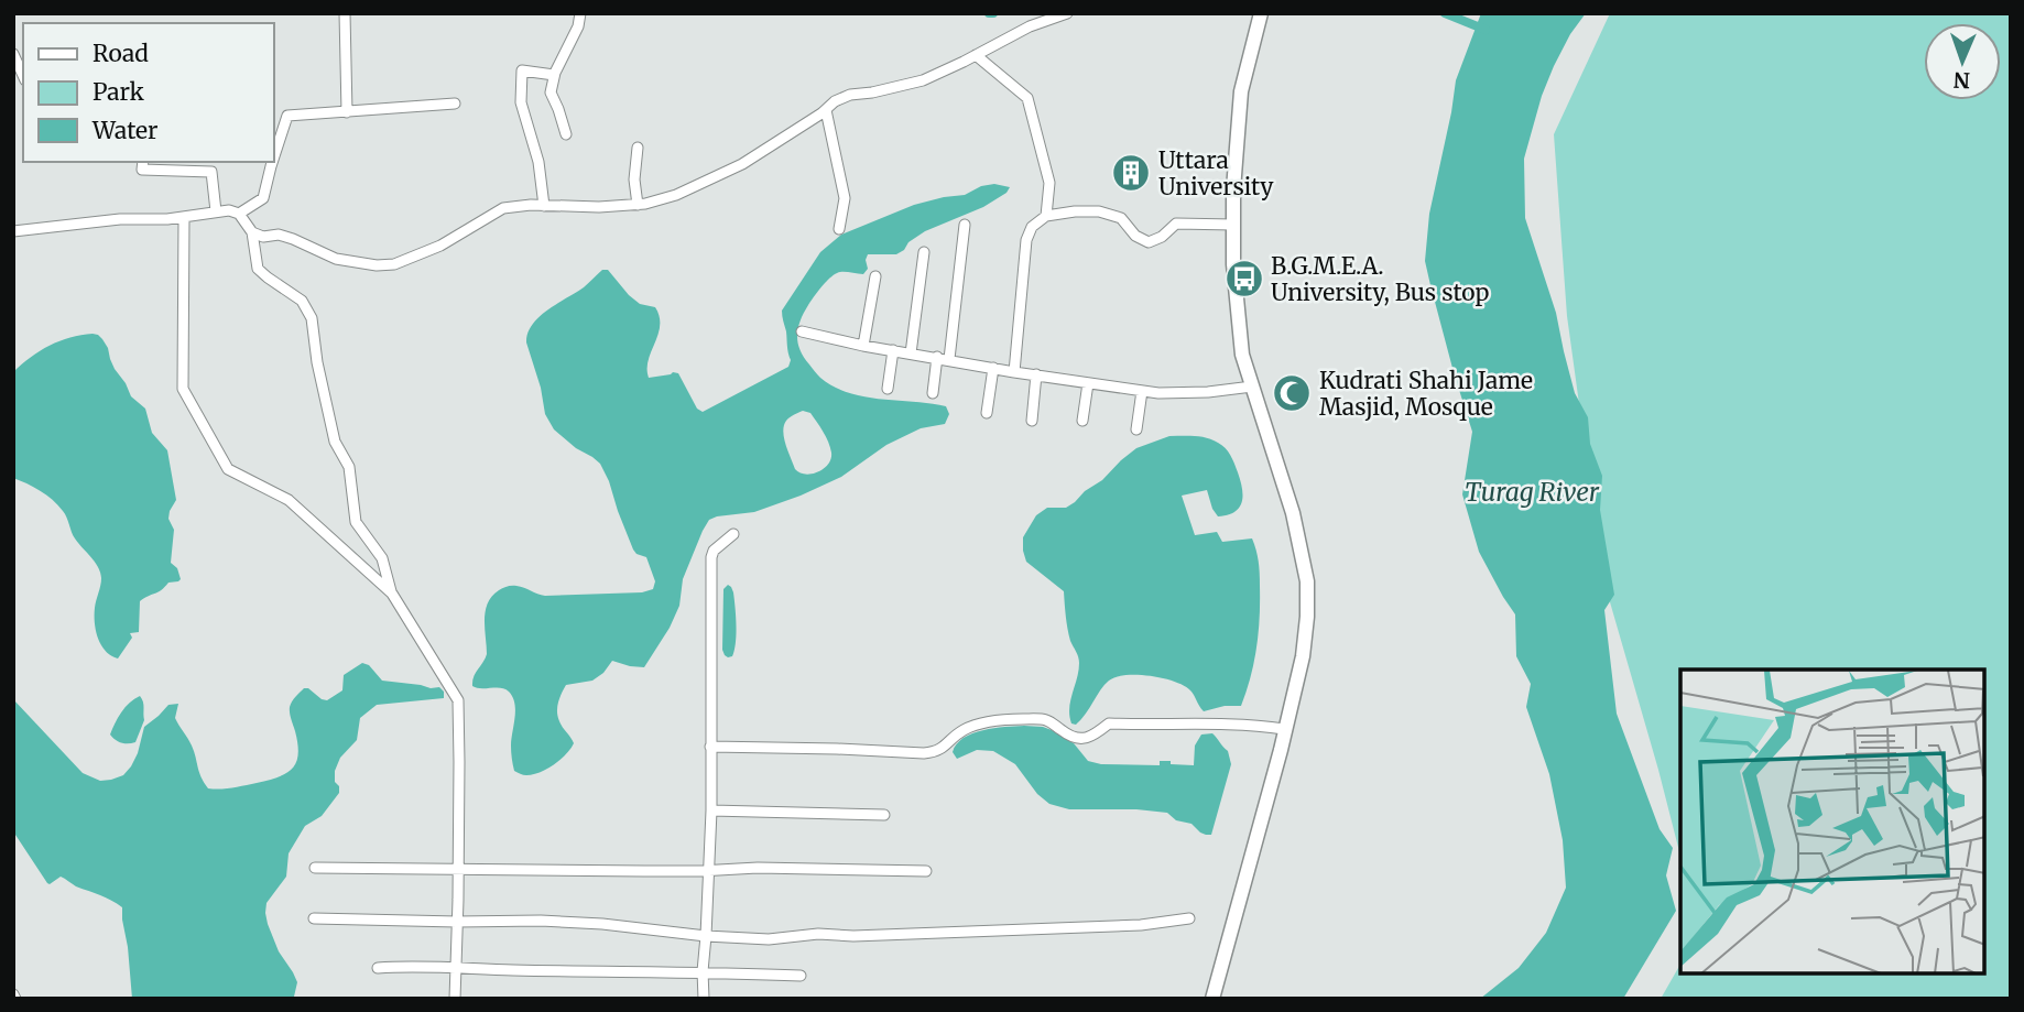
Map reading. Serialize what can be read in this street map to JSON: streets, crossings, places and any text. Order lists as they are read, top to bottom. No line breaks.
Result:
{"water":["Turag River"],"places":{"building":["Uttara University"],"bus stop":["B.G.M.E.A. University, Bus stop"],"mosque":["Kudrati Shahi Jame Masjid, Mosque"]},"legend":["Road","Park","Water"],"north":"bottom"}
